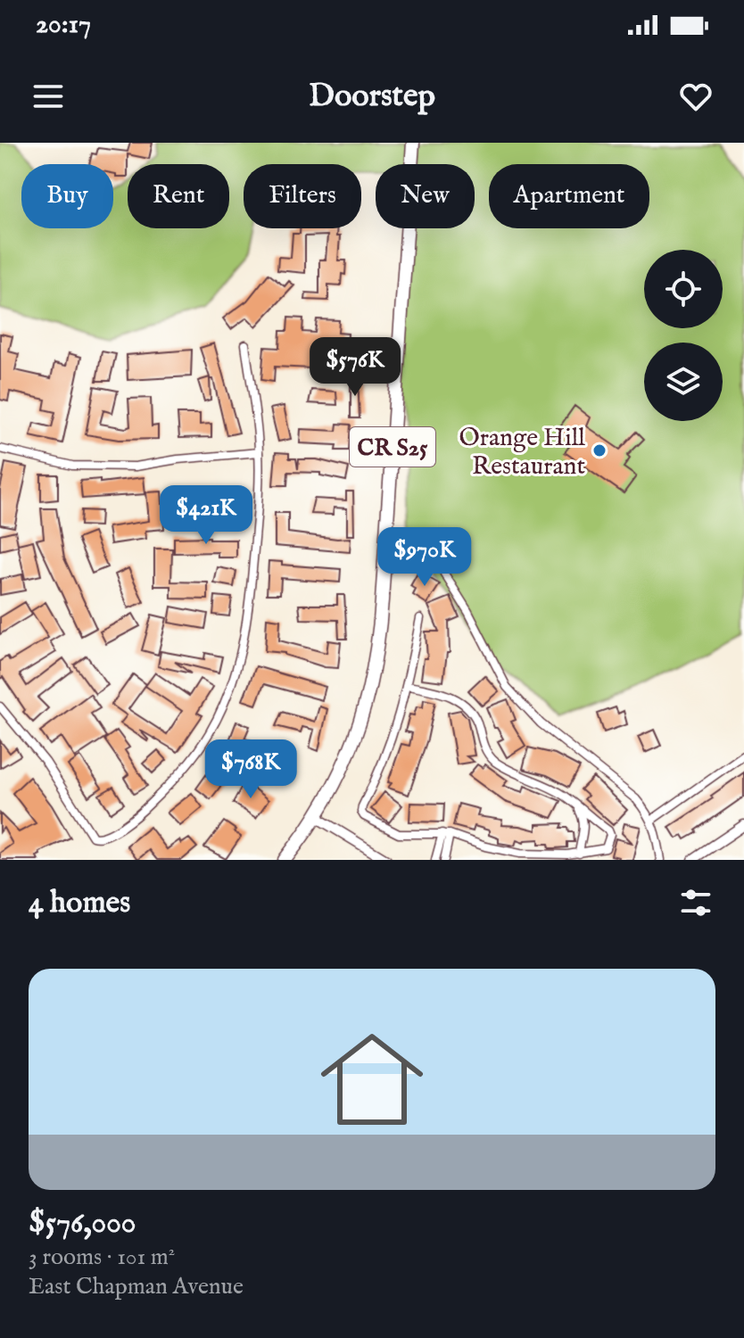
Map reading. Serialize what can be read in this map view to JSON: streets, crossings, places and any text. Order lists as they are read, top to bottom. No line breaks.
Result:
{"streets":{"main road":["CR S25"]},"places":["Orange Hill Restaurant"],"page":{"status":"20:17","header":"Doorstep","chip":["Buy","Rent","Filters","New","Apartment"],"price":["$576K","$421K","$970K","$768K"],"heading":"4 homes","list":[{"name":"$576,000","note":"3 rooms · 101 m² · East Chapman Avenue"}]}}
